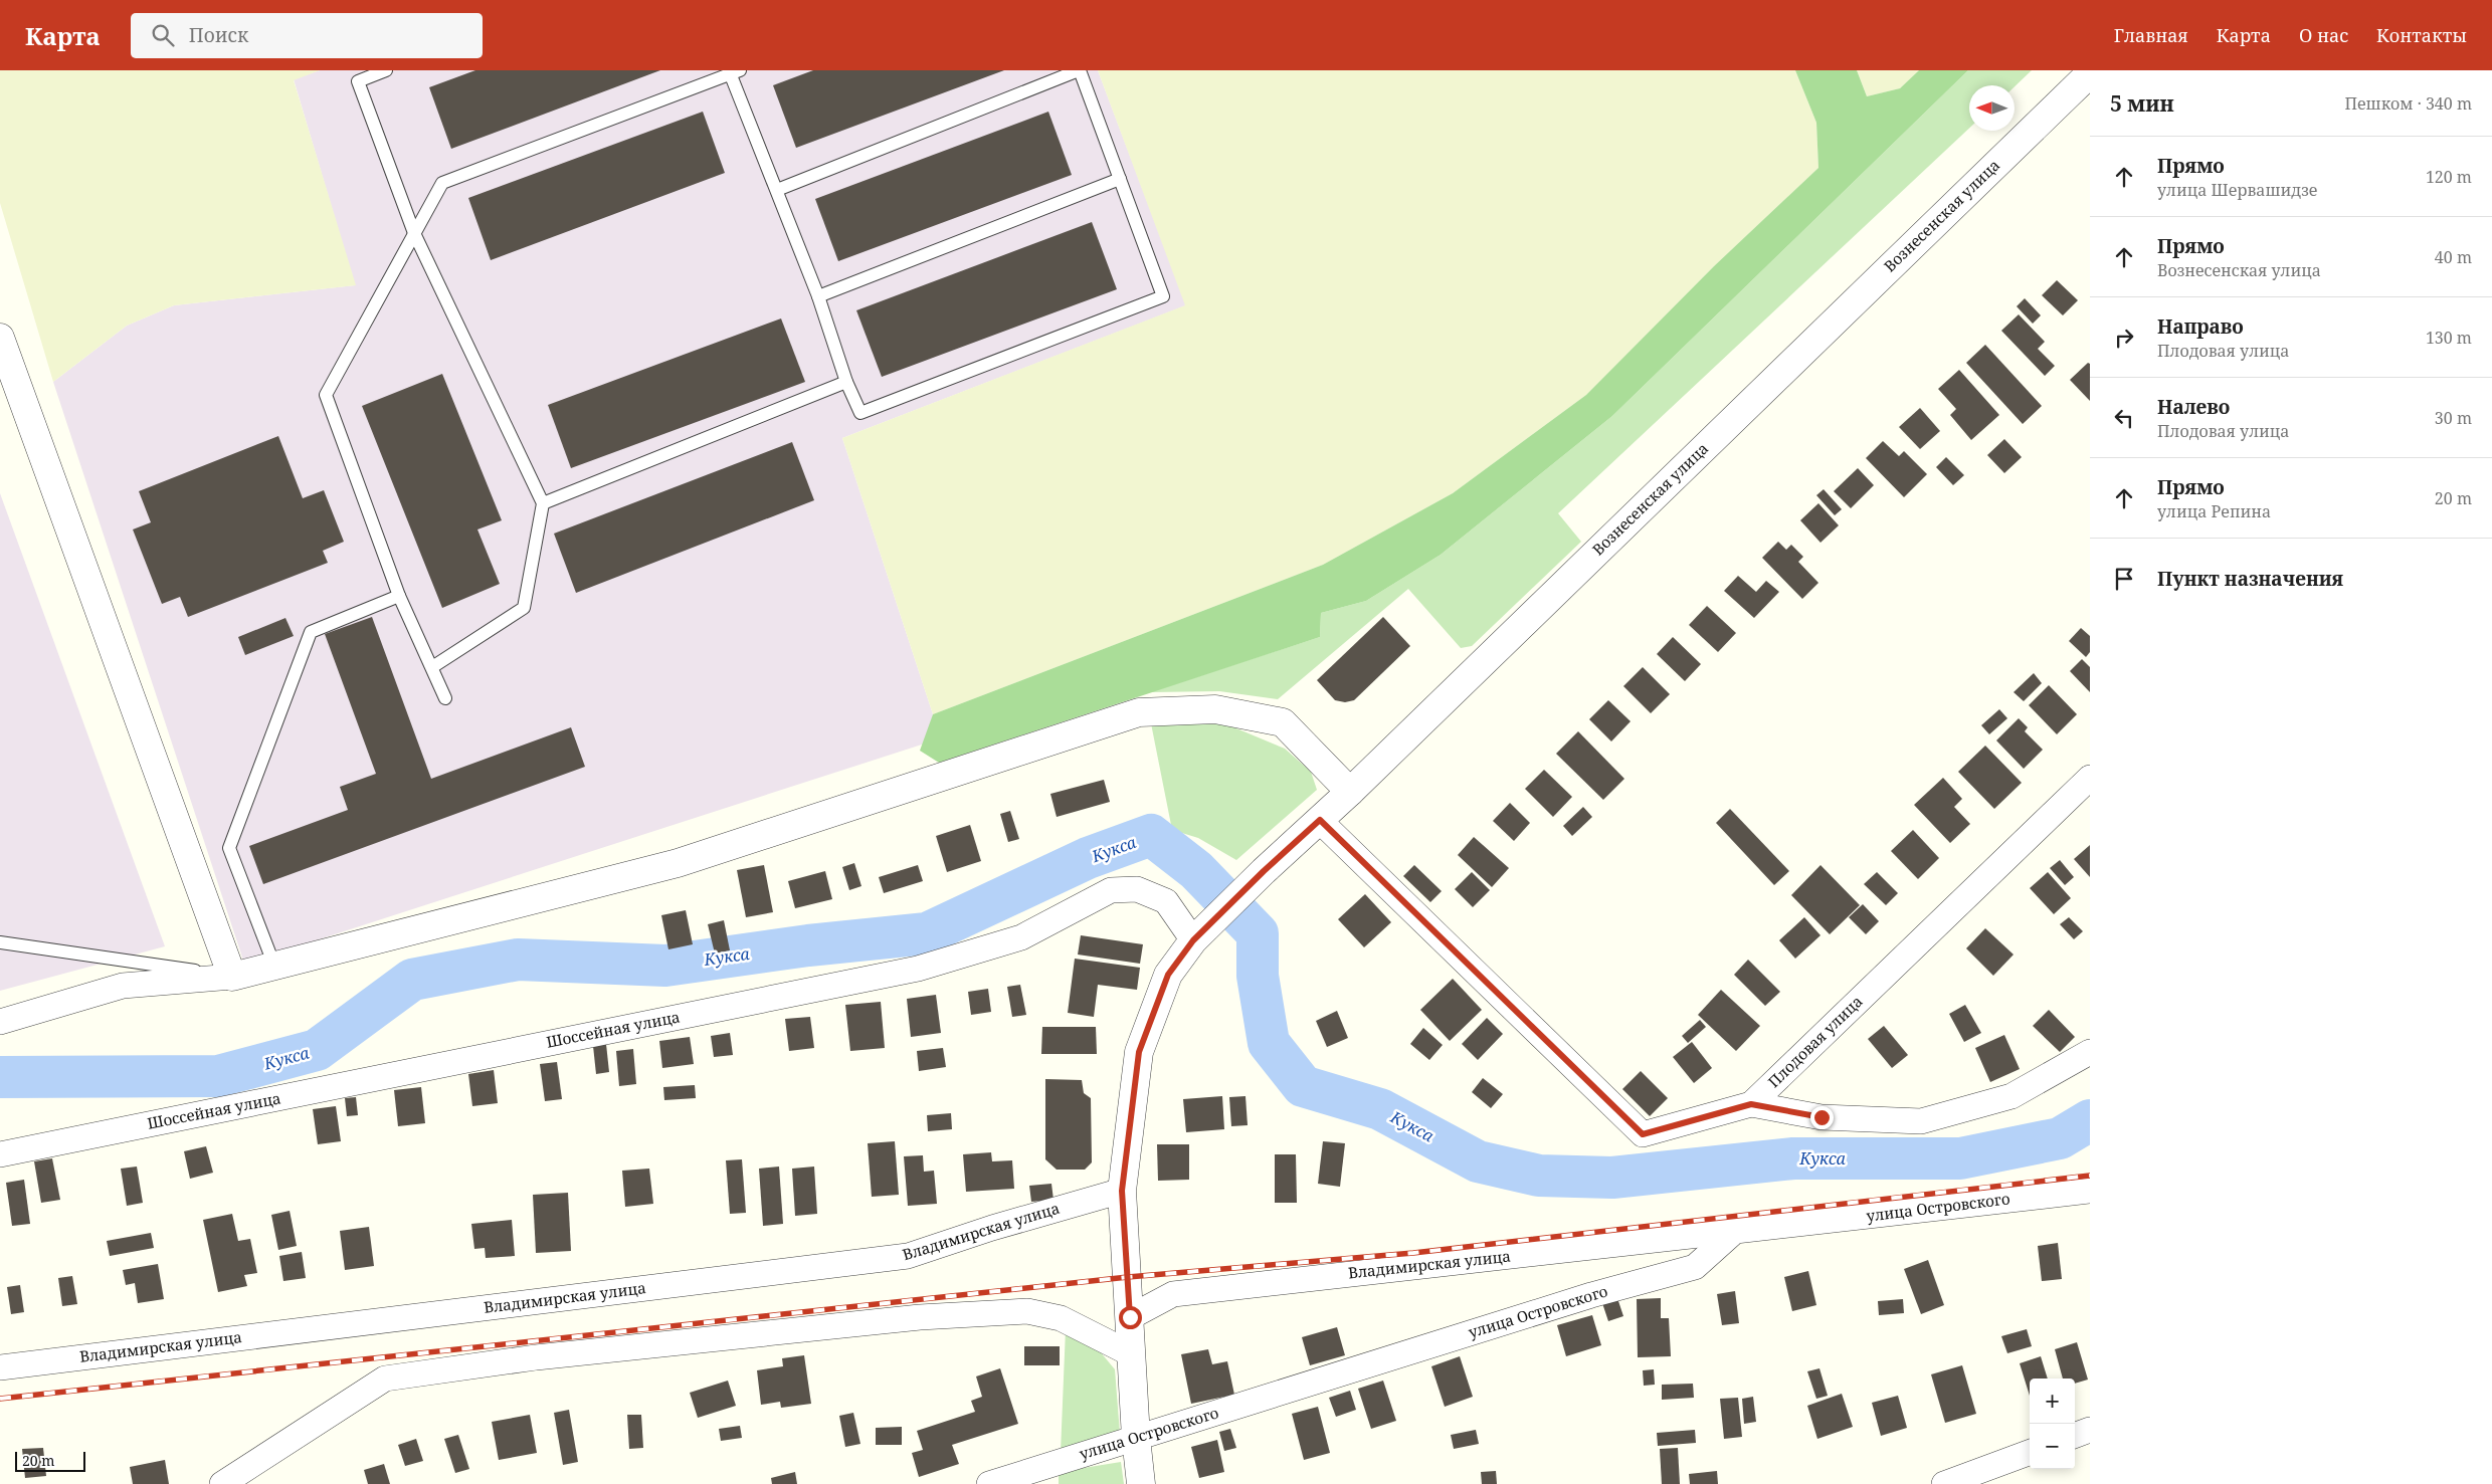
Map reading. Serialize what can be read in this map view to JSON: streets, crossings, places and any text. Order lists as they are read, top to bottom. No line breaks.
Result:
{"streets":{"street":["Вознесенская улица","Шоссейная улица","Плодовая улица","улица Островского","Владимирская улица"]},"crossings":[["Вознесенская улица","Шоссейная улица"],["Вознесенская улица","Плодовая улица"],["Вознесенская улица","улица Островского"],["Вознесенская улица","Владимирская улица"],["улица Островского","Владимирская улица"]],"water":["Кукса"],"scale_bar":"20 m","north":"left","page":{"header":"Карта","search":"Поиск","nav":["Главная","Карта","О нас","Контакты"],"heading":["5 мин","Пешком · 340 m"],"list":[["Прямо","улица Шервашидзе","120 m"],["Прямо","Вознесенская улица","40 m"],["Направо","Плодовая улица","130 m"],["Налево","Плодовая улица","30 m"],["Прямо","улица Репина","20 m"],"Пункт назначения"],"map_buttons":["+","−"],"scale":"20 m"}}
